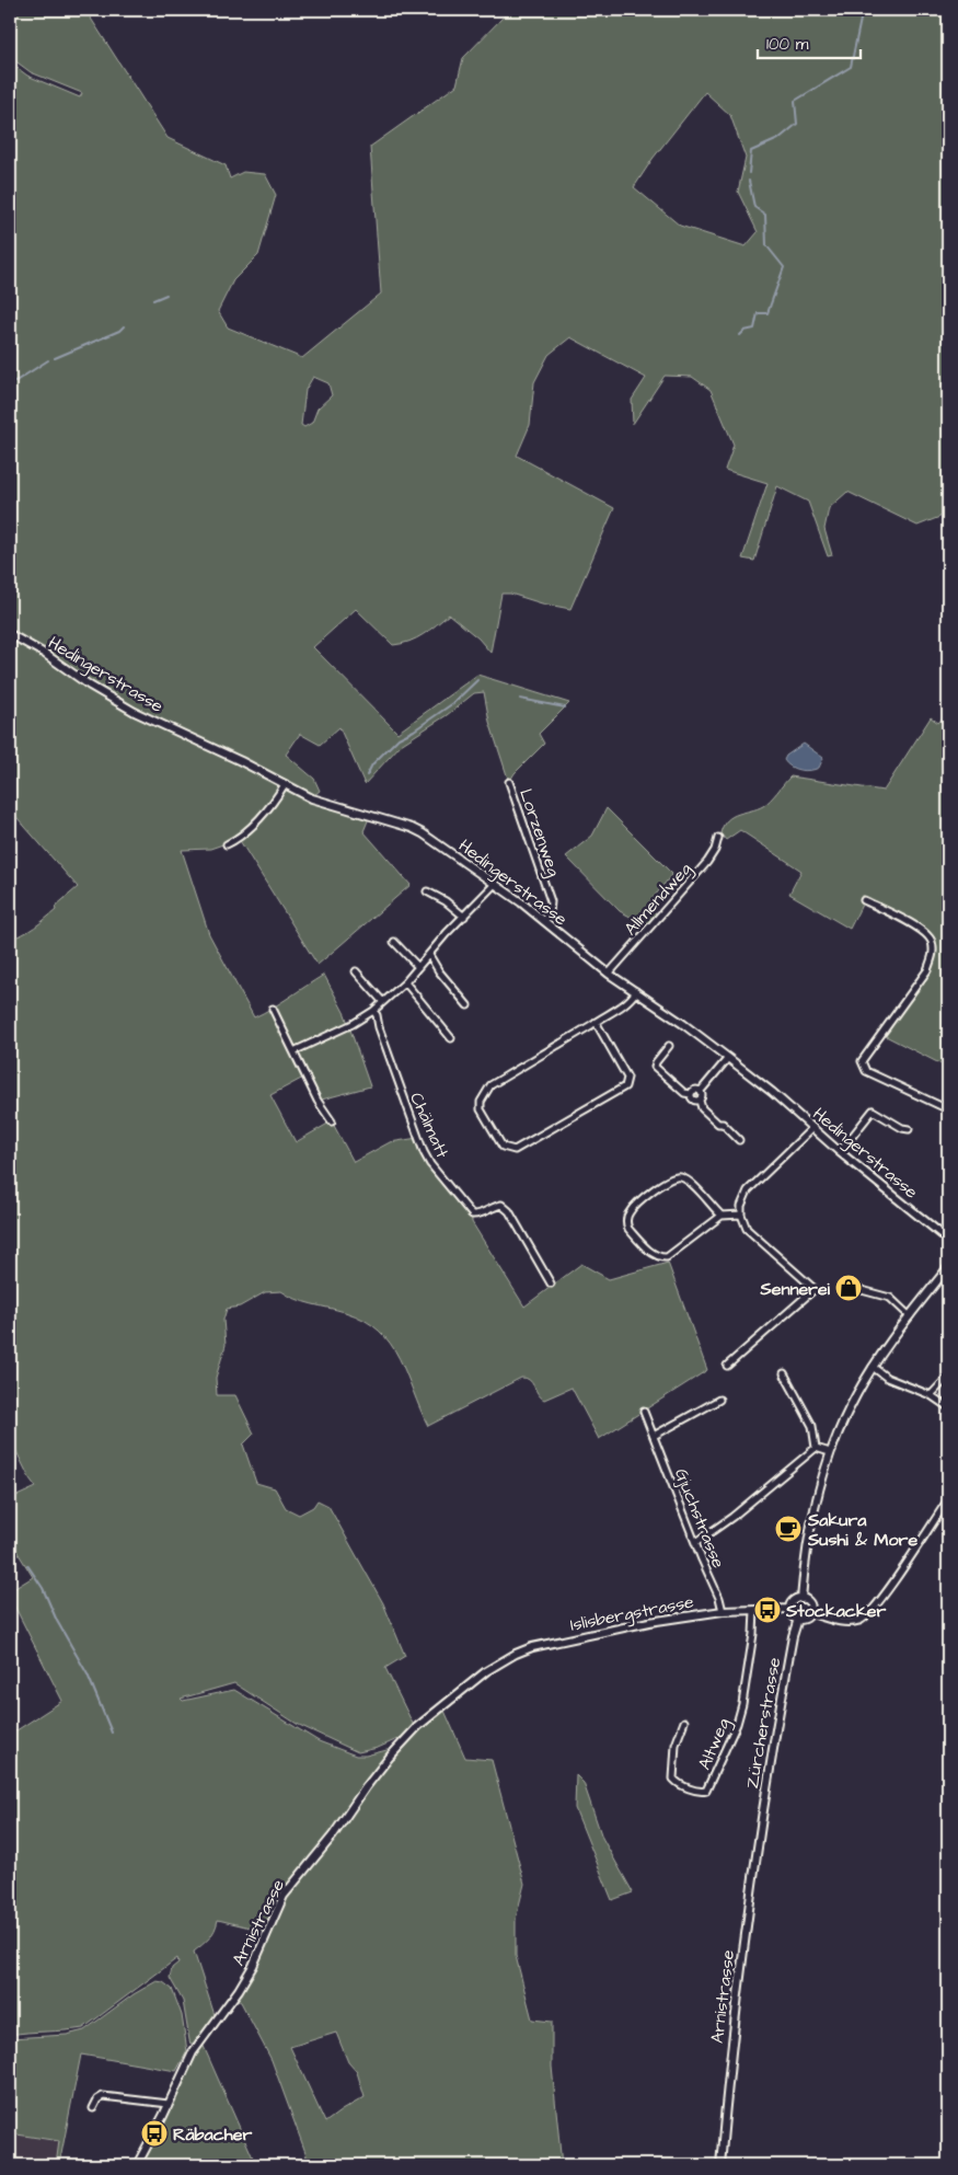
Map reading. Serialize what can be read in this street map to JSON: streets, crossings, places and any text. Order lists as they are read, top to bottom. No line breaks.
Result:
{"streets":{"street":["Hedingerstrasse","Lorzenweg","Allmendweg","Chälmatt","Gjuchstrasse","Islisbergstrasse","Zürcherstrasse","Altweg","Arnistrasse"]},"crossings":[["Hedingerstrasse","Lorzenweg"],["Hedingerstrasse","Allmendweg"],["Gjuchstrasse","Islisbergstrasse"],["Islisbergstrasse","Zürcherstrasse"],["Islisbergstrasse","Altweg"],["Islisbergstrasse","Arnistrasse"],["Zürcherstrasse","Arnistrasse"]],"places":{"shop":["Sennerei"],"cafe":["Sakura Sushi & More"],"bus stop":["Stockacker","Räbacher"]},"scale_bar":"100 m"}
